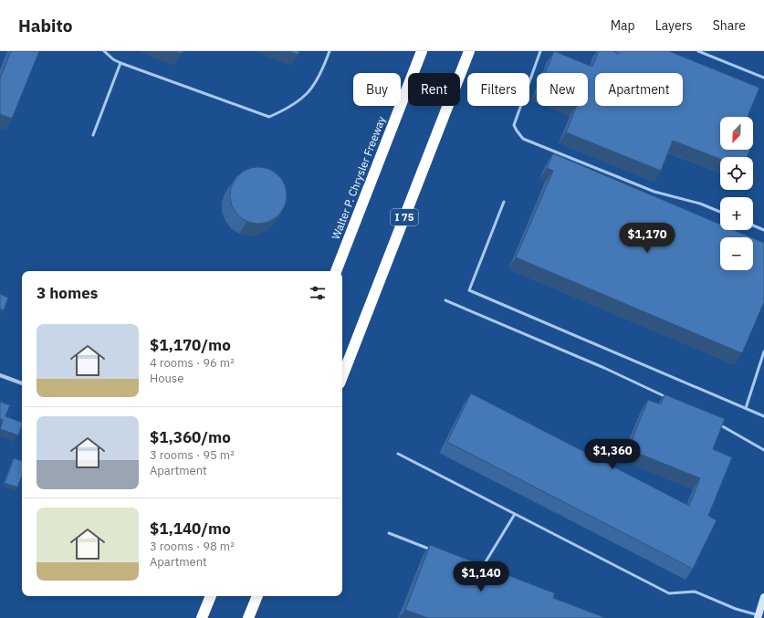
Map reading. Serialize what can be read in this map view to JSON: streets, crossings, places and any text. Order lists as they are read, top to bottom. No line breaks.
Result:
{"streets":{"highway":["Walter P. Chrysler Freeway","I 75"]},"north":"bottom left","page":{"header":"Habito","nav":["Map","Layers","Share"],"chip":["Buy","Rent","Filters","New","Apartment"],"map_buttons":["+","−"],"price":["$1,170","$1,360","$1,140"],"heading":"3 homes","list":[{"name":"$1,170/mo","note":"4 rooms · 96 m² · House"},{"name":"$1,360/mo","note":"3 rooms · 95 m² · Apartment"},{"name":"$1,140/mo","note":"3 rooms · 98 m² · Apartment"}]}}
